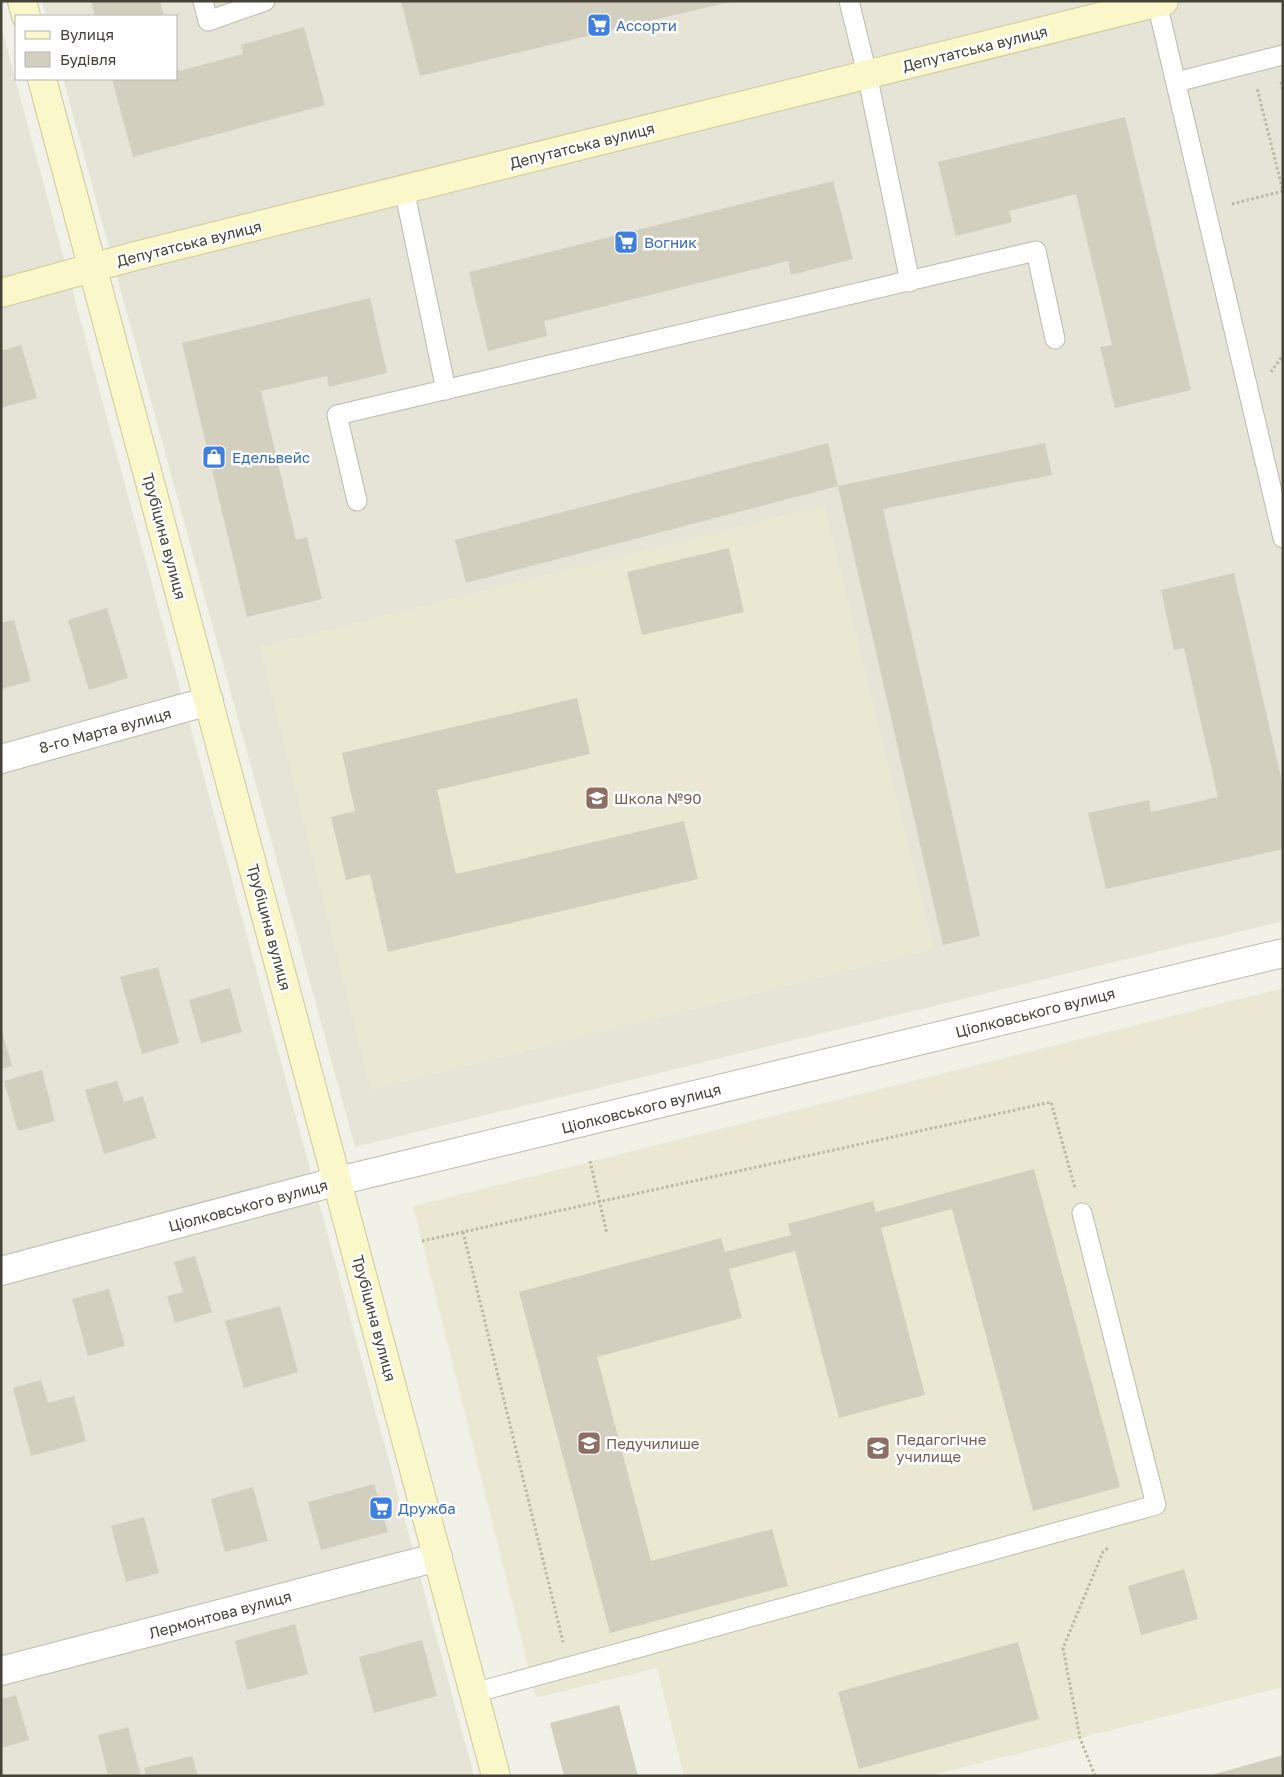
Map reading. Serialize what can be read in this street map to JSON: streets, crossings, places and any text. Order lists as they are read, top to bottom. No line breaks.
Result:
{"streets":{"street":["Депутатська вулиця","Трубіцина вулиця","8-го Марта вулиця","Ціолковського вулиця","Лермонтова вулиця"]},"crossings":[["Депутатська вулиця","Трубіцина вулиця"],["Трубіцина вулиця","8-го Марта вулиця"],["Трубіцина вулиця","Ціолковського вулиця"],["Трубіцина вулиця","Лермонтова вулиця"]],"places":{"supermarket":["Ассорти","Вогник","Дружба"],"shop":["Едельвейс"],"school or university":["Школа №90","Педучилише","Педагогічне училище"]},"legend":["Вулиця","Будівля"]}
